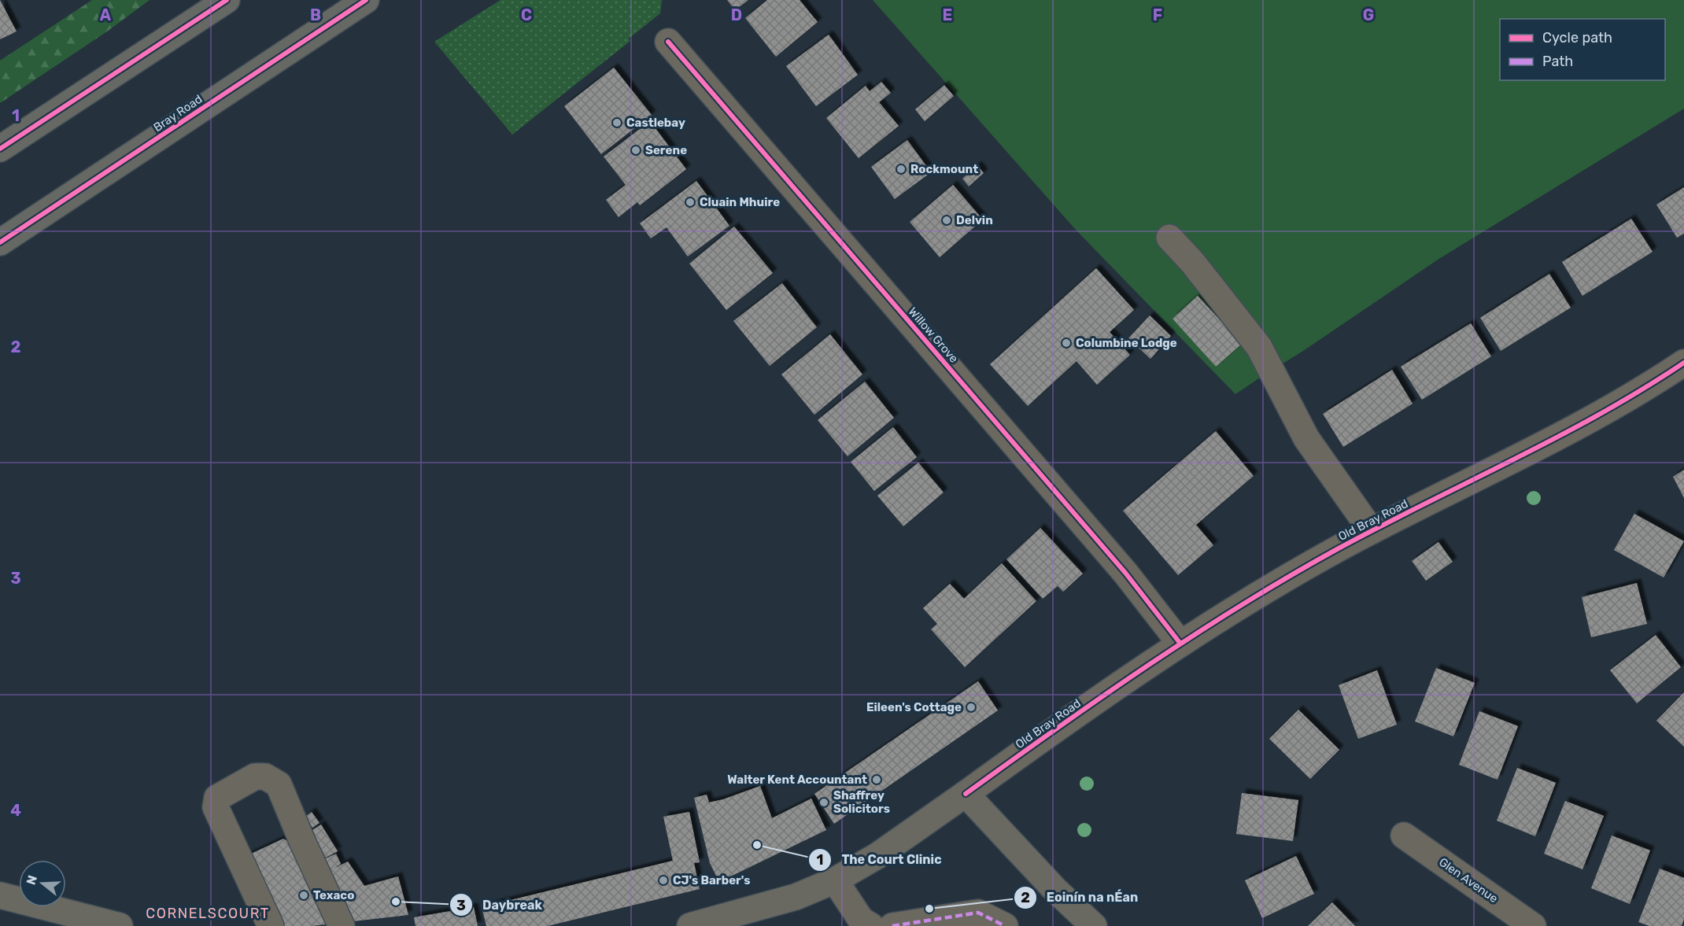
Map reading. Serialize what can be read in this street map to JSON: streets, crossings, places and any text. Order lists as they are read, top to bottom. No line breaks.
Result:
{"streets":{"highway":["Bray Road"],"main road":["Old Bray Road"],"street":["Willow Grove","Glen Avenue"]},"crossings":[["Willow Grove","Old Bray Road"]],"districts":["CORNELSCOURT"],"places":["Castlebay","Serene","Rockmount","Cluain Mhuire","Delvin","Columbine Lodge","Eileen's Cottage","Walter Kent Accountant","Shaffrey Solicitors","The Court Clinic","CJ's Barber's","Texaco","Daybreak","Eoinín na nÉan"],"legend":["Cycle path","Path"],"north":"left","grid":{"columns":["A","B","C","D","E","F","G"],"rows":["1","2","3","4"]}}
